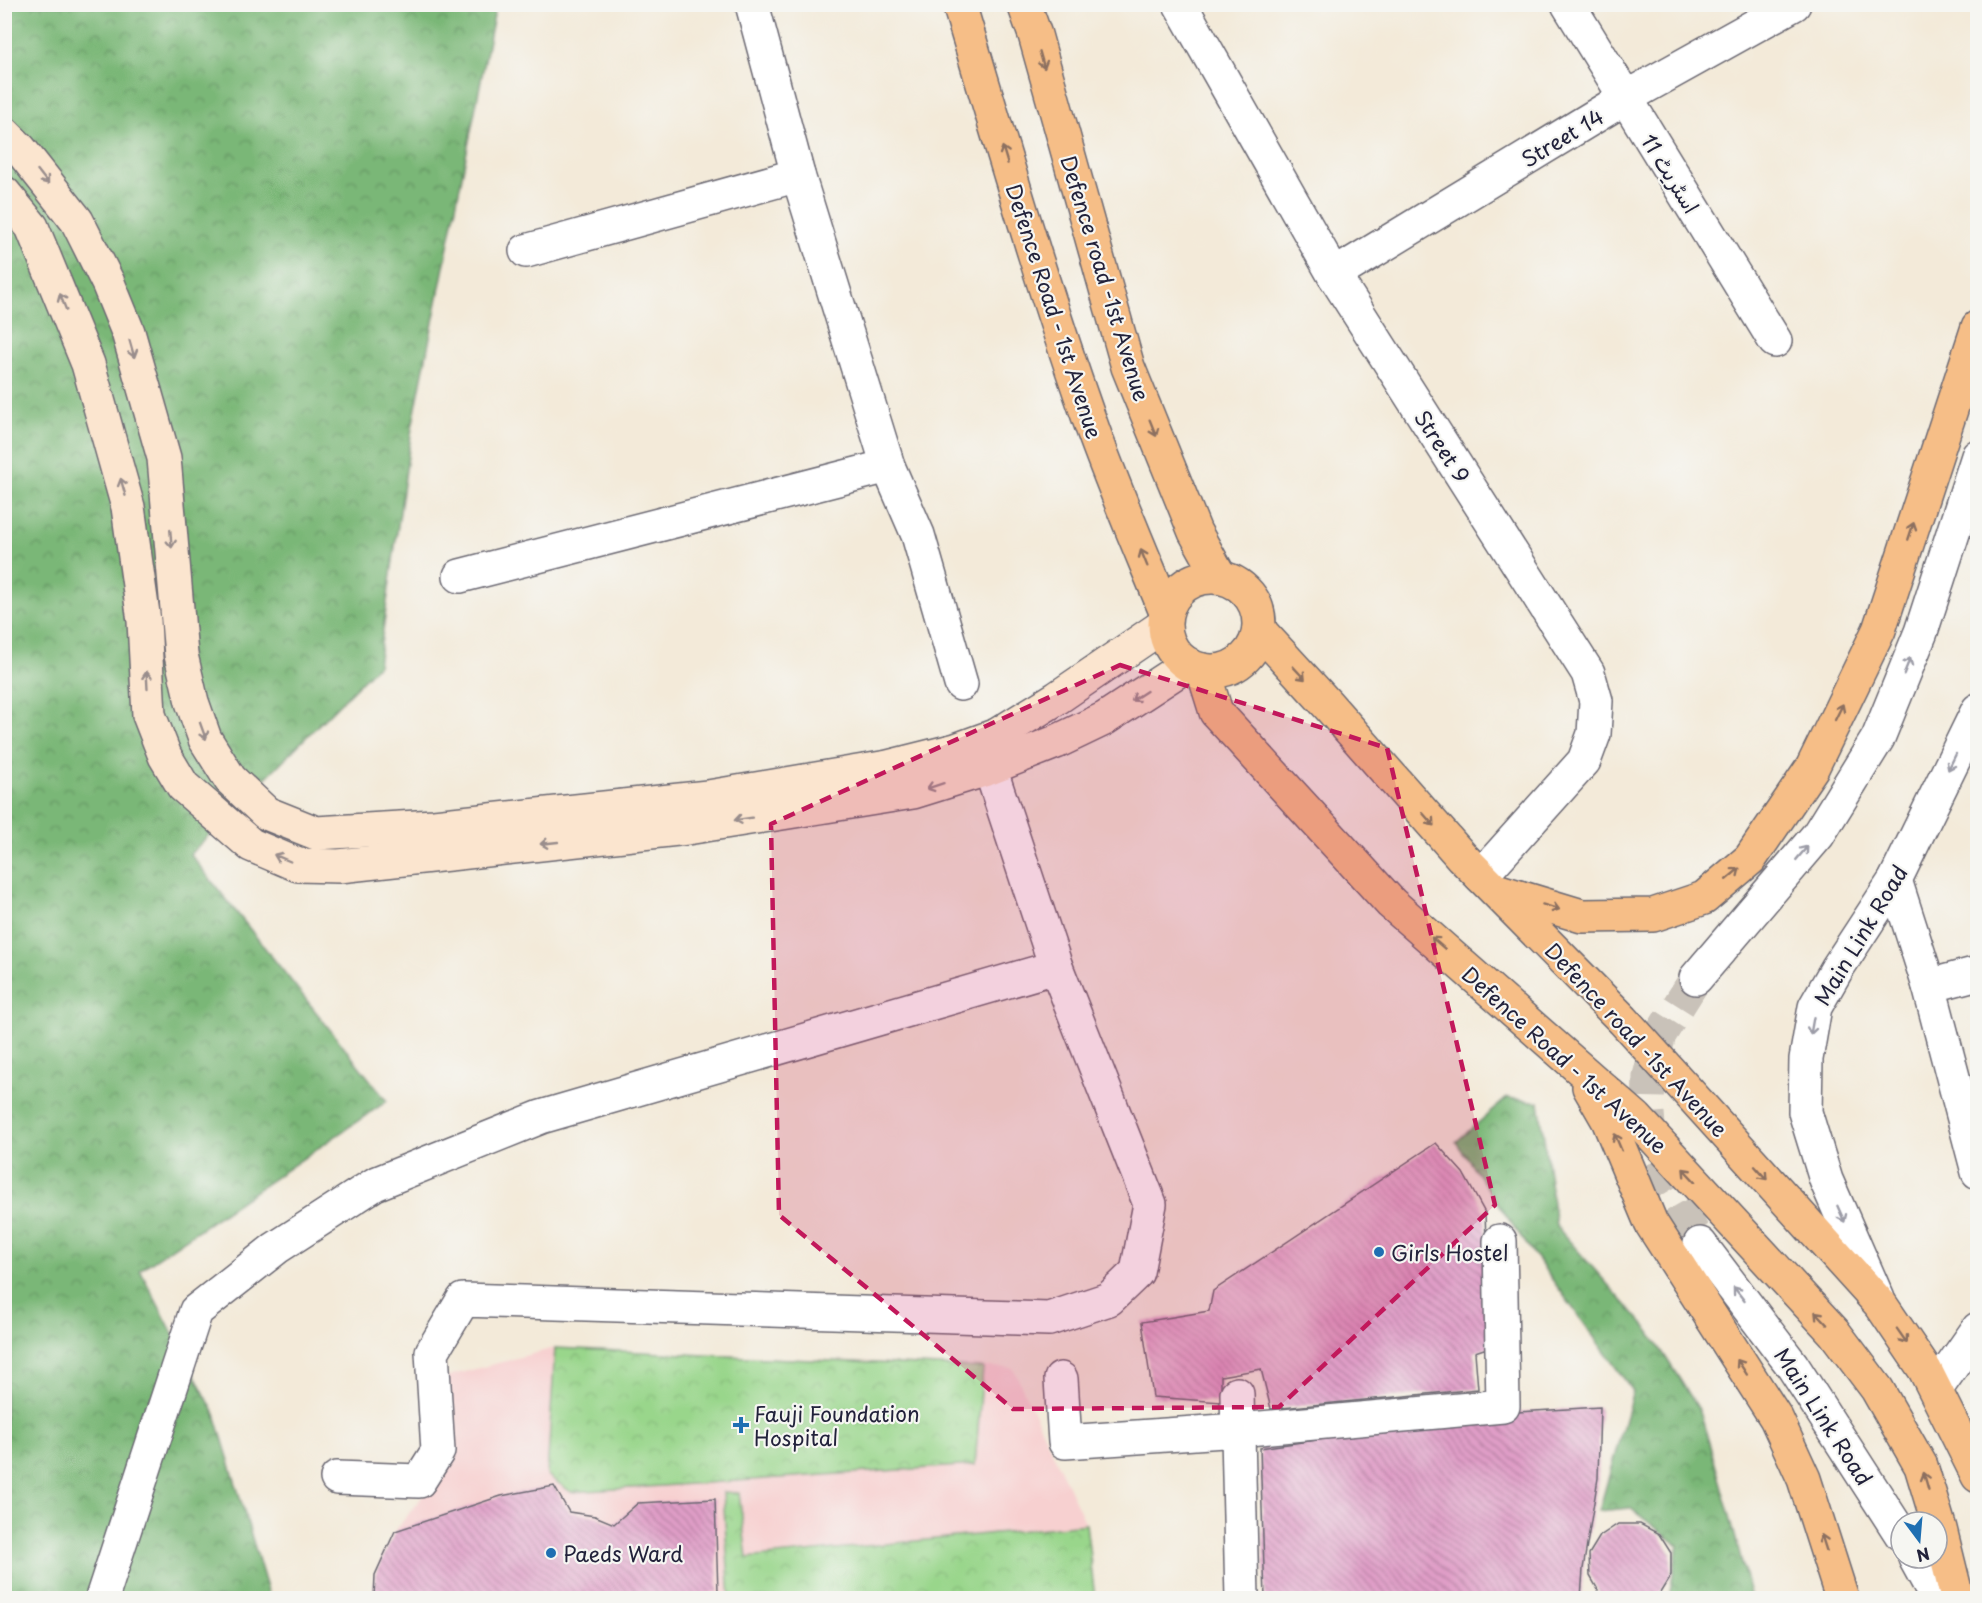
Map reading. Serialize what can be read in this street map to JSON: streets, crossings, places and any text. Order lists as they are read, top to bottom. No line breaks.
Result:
{"streets":{"main road":["Defence road -1st Avenue","Defence Road - 1st Avenue"],"street":["Street 14","اسٹریٹ 11","Street 9","Main Link Road"]},"crossings":[["Street 14","اسٹریٹ 11"],["Street 14","Street 9"],["Defence road -1st Avenue","Defence Road - 1st Avenue"],["Defence road -1st Avenue","Street 9"],["Defence road -1st Avenue","Main Link Road"]],"one_way":["Defence road -1st Avenue"],"places":{"other":["Girls Hostel","Paeds Ward"],"health":["Fauji Foundation Hospital"]},"north":"bottom"}
